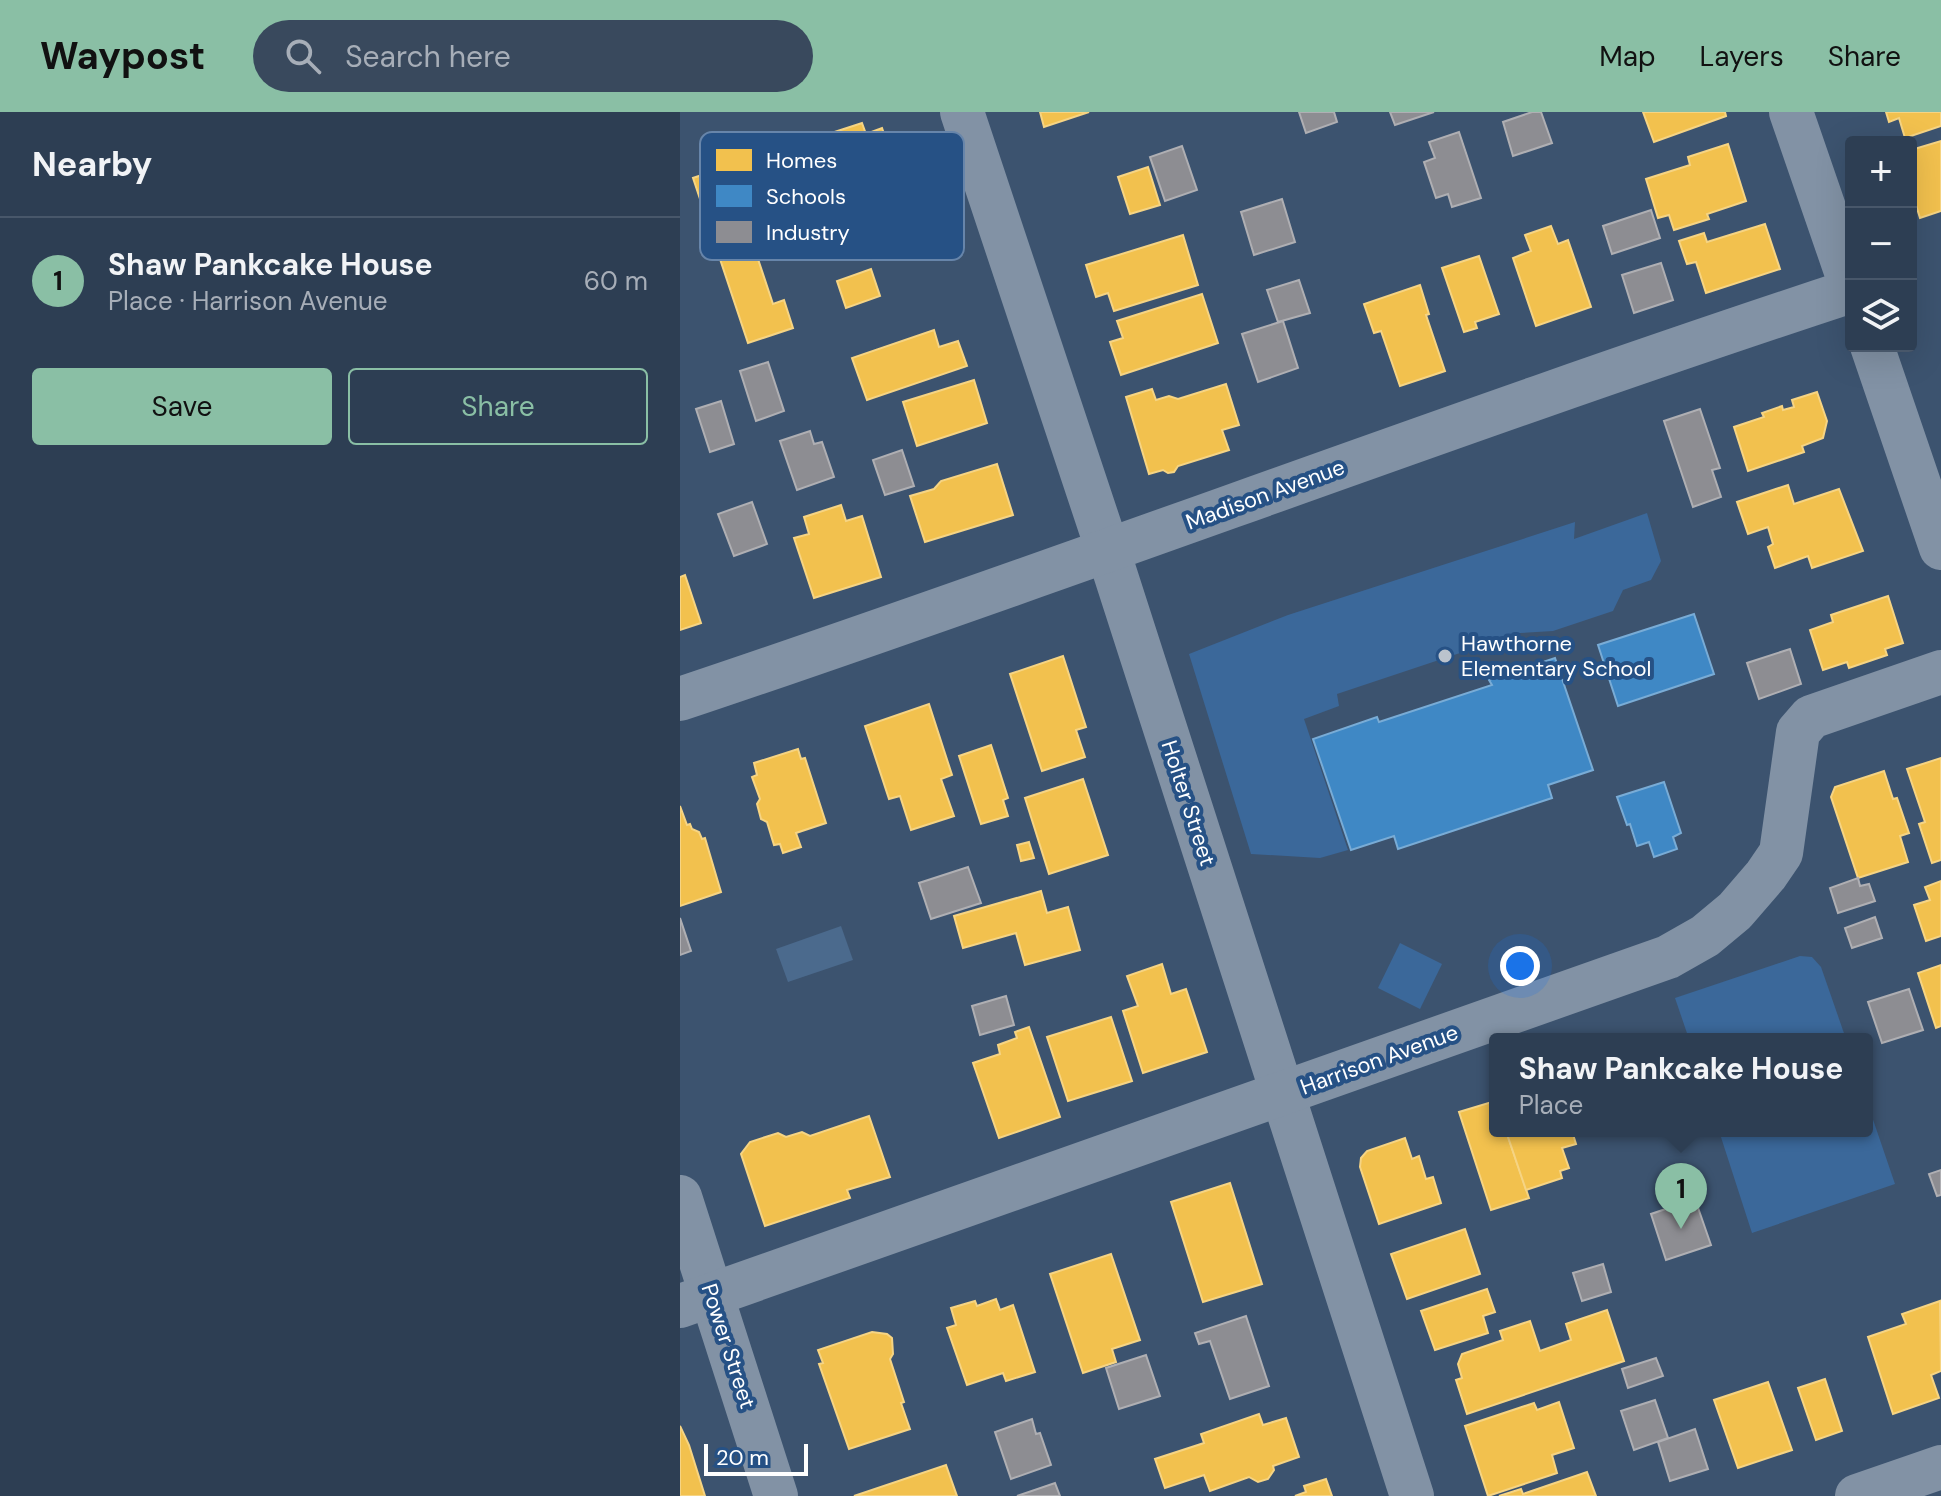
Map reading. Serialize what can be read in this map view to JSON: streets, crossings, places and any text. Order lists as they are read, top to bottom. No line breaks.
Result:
{"streets":{"street":["Madison Avenue","Holter Street","Harrison Avenue","Power Street"]},"crossings":[["Madison Avenue","Holter Street"],["Holter Street","Harrison Avenue"],["Harrison Avenue","Power Street"]],"places":["Hawthorne Elementary School"],"legend":["Homes","Schools","Industry"],"scale_bar":"20 m","page":{"header":"Waypost","search":"Search here","nav":["Map","Layers","Share"],"heading":"Nearby","map_buttons":["+","−"],"list":[{"mark":"1","name":"Shaw Pankcake House","note":"Place · Harrison Avenue","value":"60 m"}],"buttons":["Save","Share"],"popup":["Shaw Pankcake House","Place"],"pins":"1","scale":"20 m"}}
